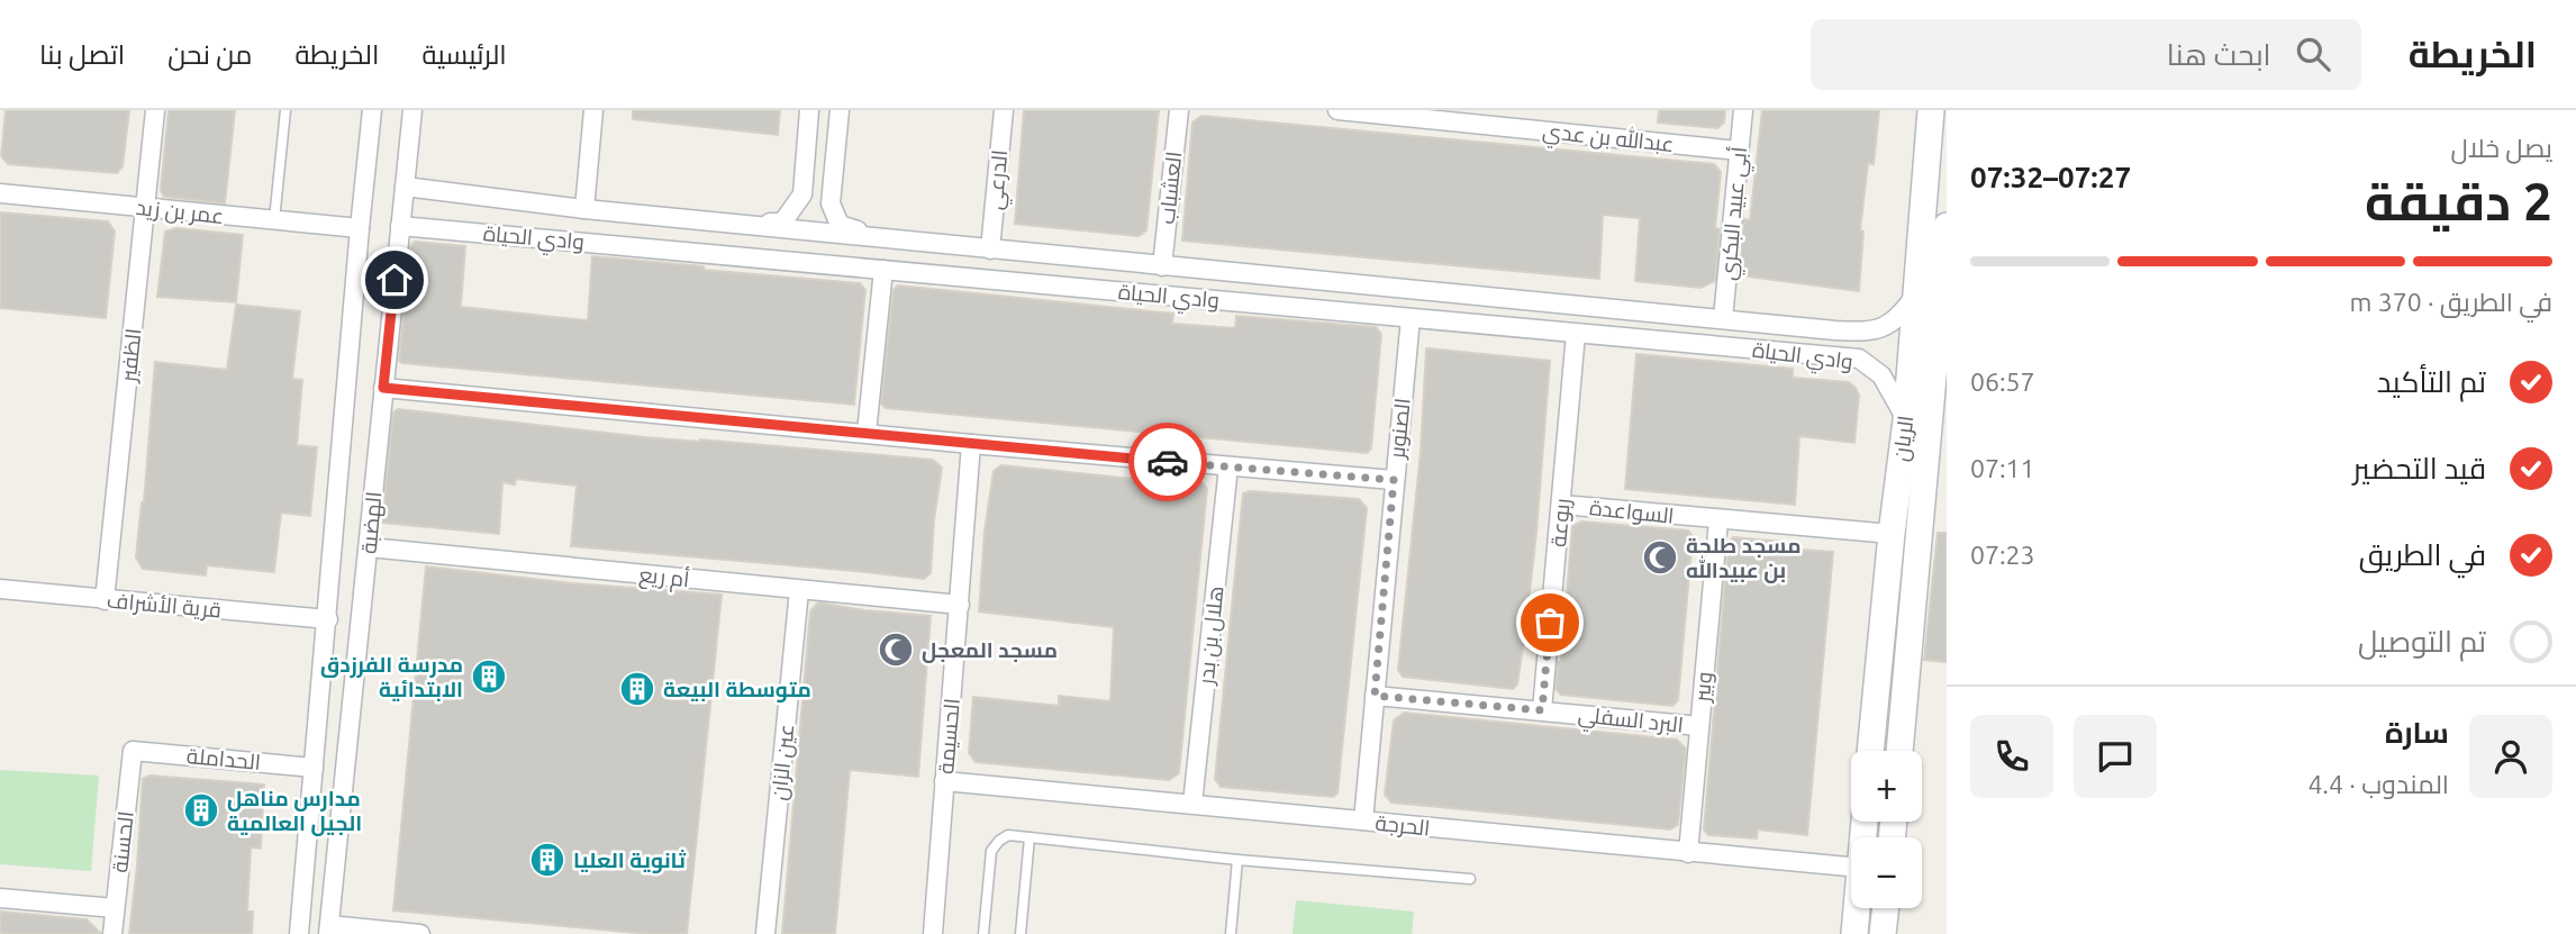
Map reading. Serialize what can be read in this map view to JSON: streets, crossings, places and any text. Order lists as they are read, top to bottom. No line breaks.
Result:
{"streets":{"street":["عبدالله بن عدي","الدرعي","العشباب","عمر بن زيد","أبي عبيد البكري","وادي الحياة","الظفير","الصنوبر","الريان","السواعدة","الهضبة","ربوعة","أم ريع","قرية الأشراف","هلال بن بدر","وبير","البرد السفلي","الحسيمة","الحداملة","عين الزان","الحرجة","الحسنة"]},"crossings":[["عبدالله بن عدي","أبي عبيد البكري"],["الدرعي","وادي الحياة"],["العشباب","وادي الحياة"],["عمر بن زيد","الظفير"],["عمر بن زيد","الهضبة"],["أبي عبيد البكري","وادي الحياة"],["وادي الحياة","الصنوبر"],["وادي الحياة","الريان"],["وادي الحياة","الهضبة"],["وادي الحياة","ربوعة"],["الظفير","قرية الأشراف"],["الصنوبر","البرد السفلي"],["الصنوبر","الحرجة"],["الريان","السواعدة"],["السواعدة","ربوعة"],["السواعدة","وبير"],["الهضبة","أم ريع"],["الهضبة","قرية الأشراف"],["الهضبة","الحداملة"],["ربوعة","البرد السفلي"],["أم ريع","الحسيمة"],["أم ريع","عين الزان"],["هلال بن بدر","الحرجة"],["وبير","البرد السفلي"],["وبير","الحرجة"],["الحسيمة","الحرجة"],["الحداملة","الحسنة"]],"places":{"mosque":["مسجد طلحة بن عبيدالله","مسجد المعجل"],"building":["مدرسة الفرزدق الابتدائية","متوسطة البيعة","مدارس مناهل الجيل العالمية","ثانوية العليا"]},"page":{"header":"الخريطة","search":"ابحث هنا","nav":["الرئيسية","الخريطة","من نحن","اتصل بنا"],"heading":["2 دقيقة","يصل خلال","07:27–07:32"],"panel":["سارة","المندوب · 4.4"],"bar":"في الطريق · 370 m","list":[["تم التأكيد","06:57"],["قيد التحضير","07:11"],["في الطريق","07:23"],"تم التوصيل"],"map_buttons":["+","−"]}}
